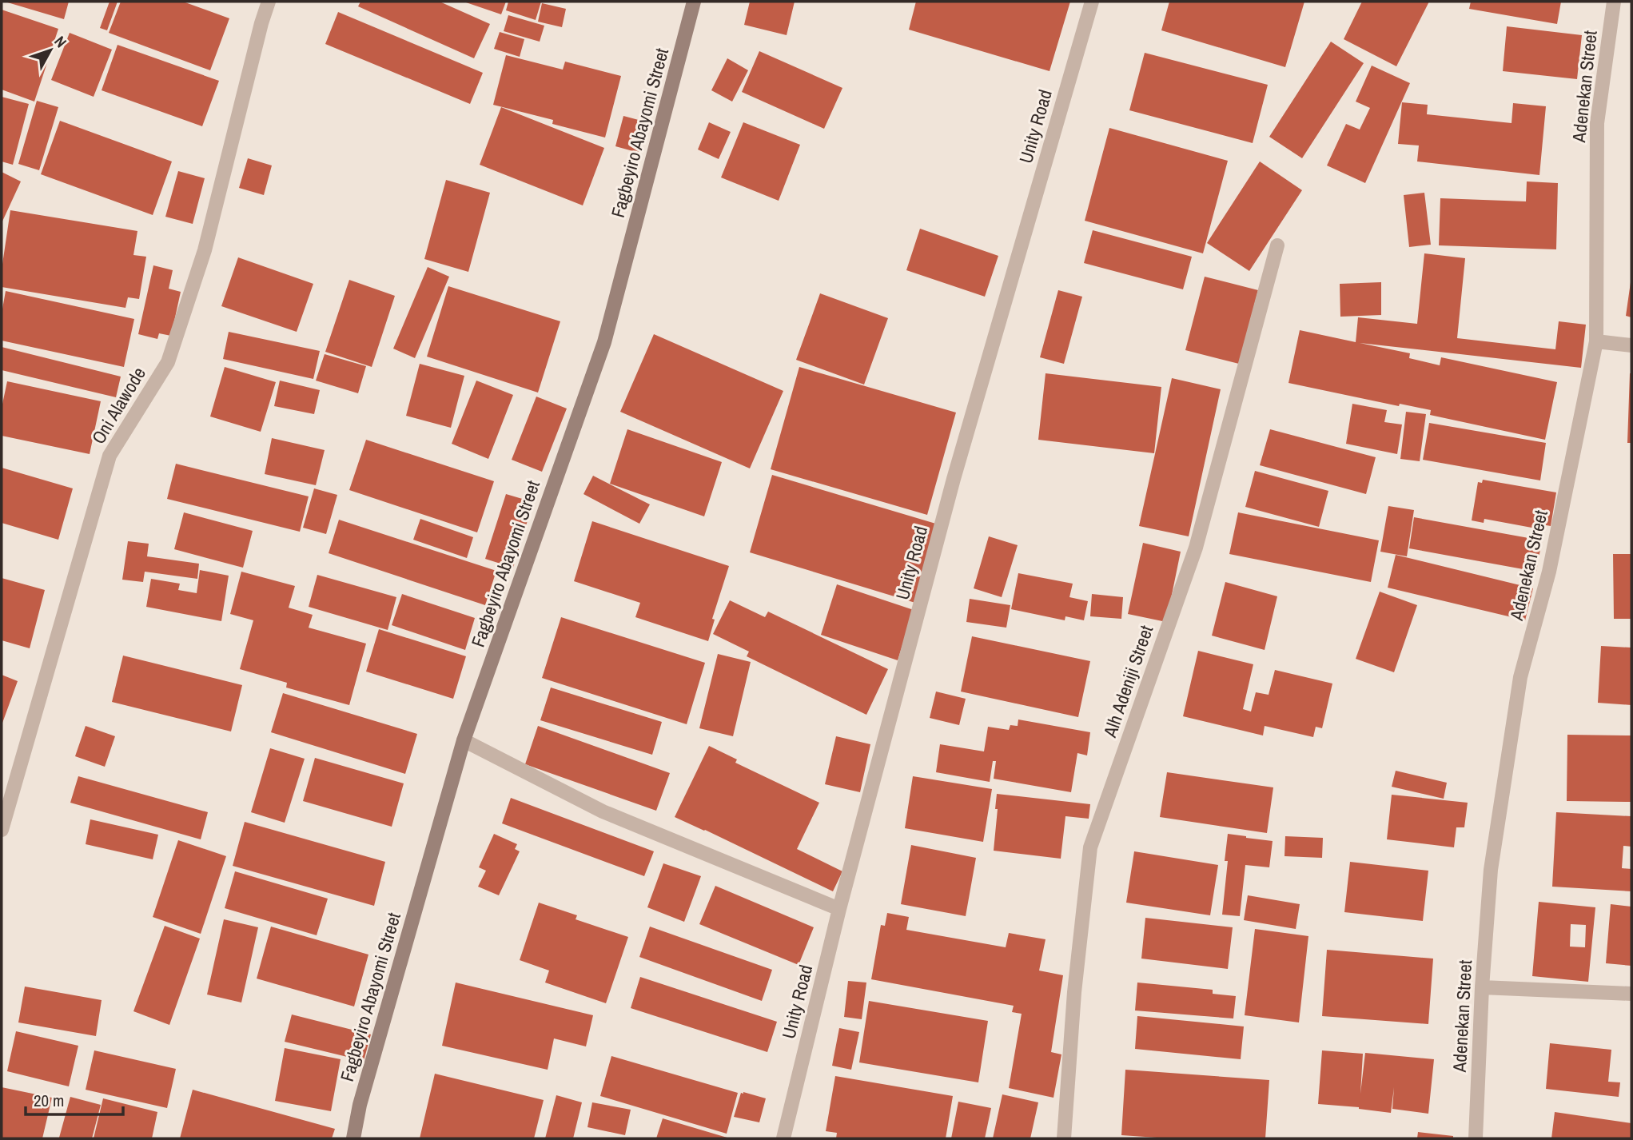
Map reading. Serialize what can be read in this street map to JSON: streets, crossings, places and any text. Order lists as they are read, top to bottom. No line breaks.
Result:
{"streets":{"street":["Adenekan Street","Unity Road","Fagbeyiro Abayomi Street","Oni Alawode","Alh Adeniji Street"]},"scale_bar":"20 m","north":"top right"}
